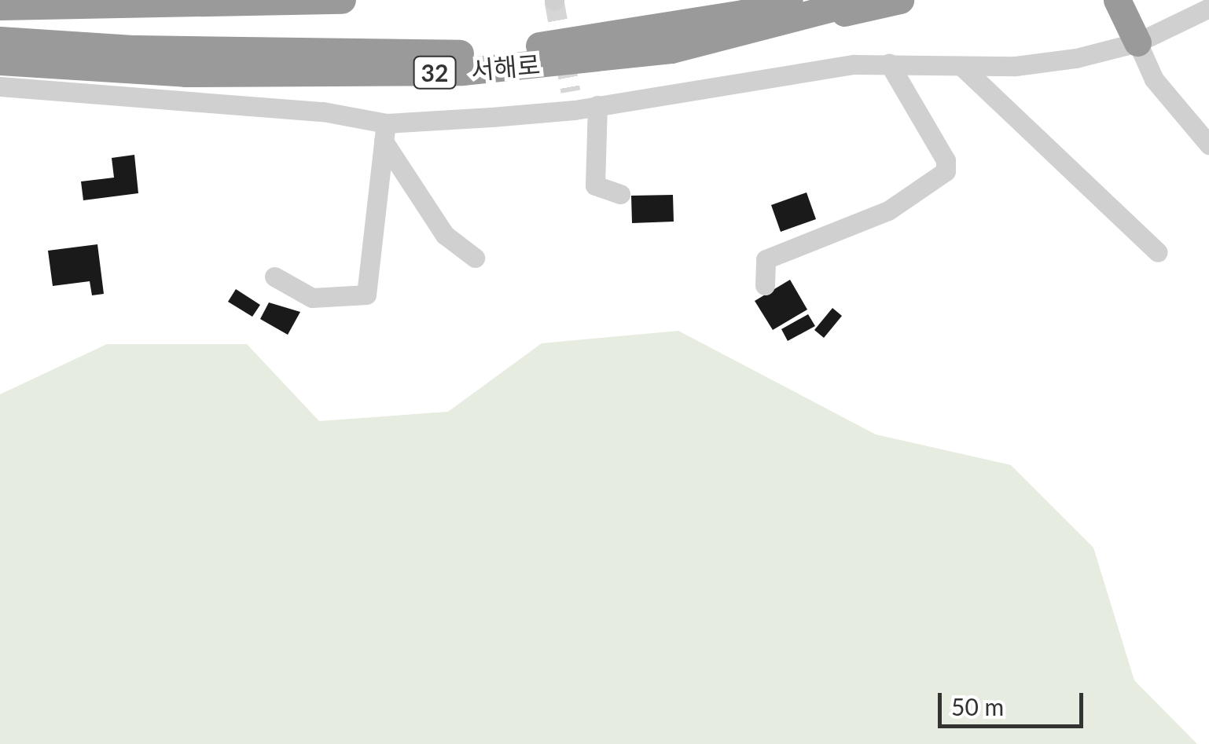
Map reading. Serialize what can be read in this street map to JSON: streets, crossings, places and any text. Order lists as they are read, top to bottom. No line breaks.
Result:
{"streets":{"highway":["서해로","32"]},"scale_bar":"50 m"}
